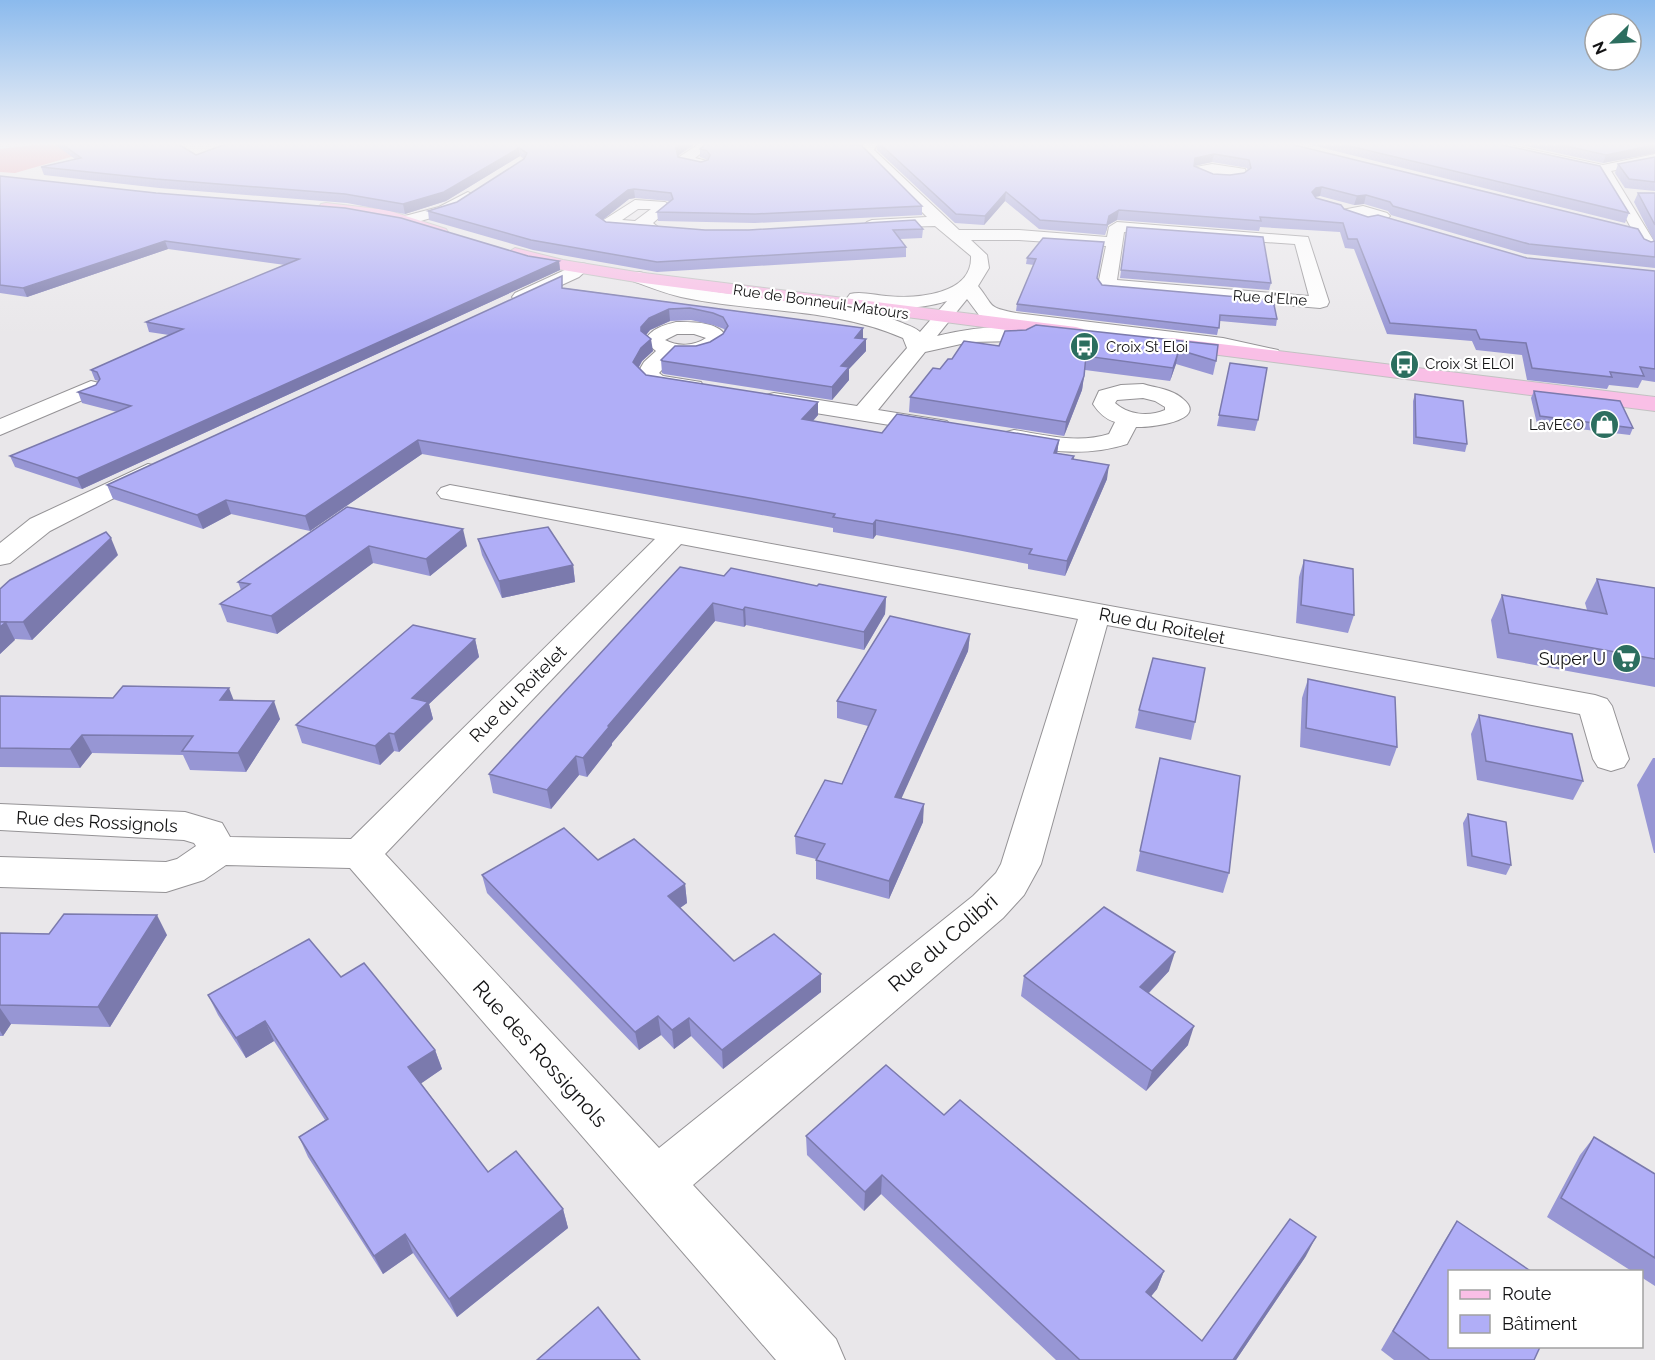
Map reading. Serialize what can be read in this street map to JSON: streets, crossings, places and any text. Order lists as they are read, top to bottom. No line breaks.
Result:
{"streets":{"main road":["Rue de Bonneuil-Matours"],"street":["Rue d'Elne","Rue du Roitelet","Rue des Rossignols","Rue du Colibri"]},"crossings":[["Rue du Roitelet","Rue des Rossignols"],["Rue du Roitelet","Rue du Colibri"],["Rue des Rossignols","Rue du Colibri"]],"places":{"bus stop":["Croix St Eloi","Croix St ELOI"],"shop":["LavECO"],"supermarket":["Super U"]},"legend":["Route","Bâtiment"],"north":"bottom left"}
